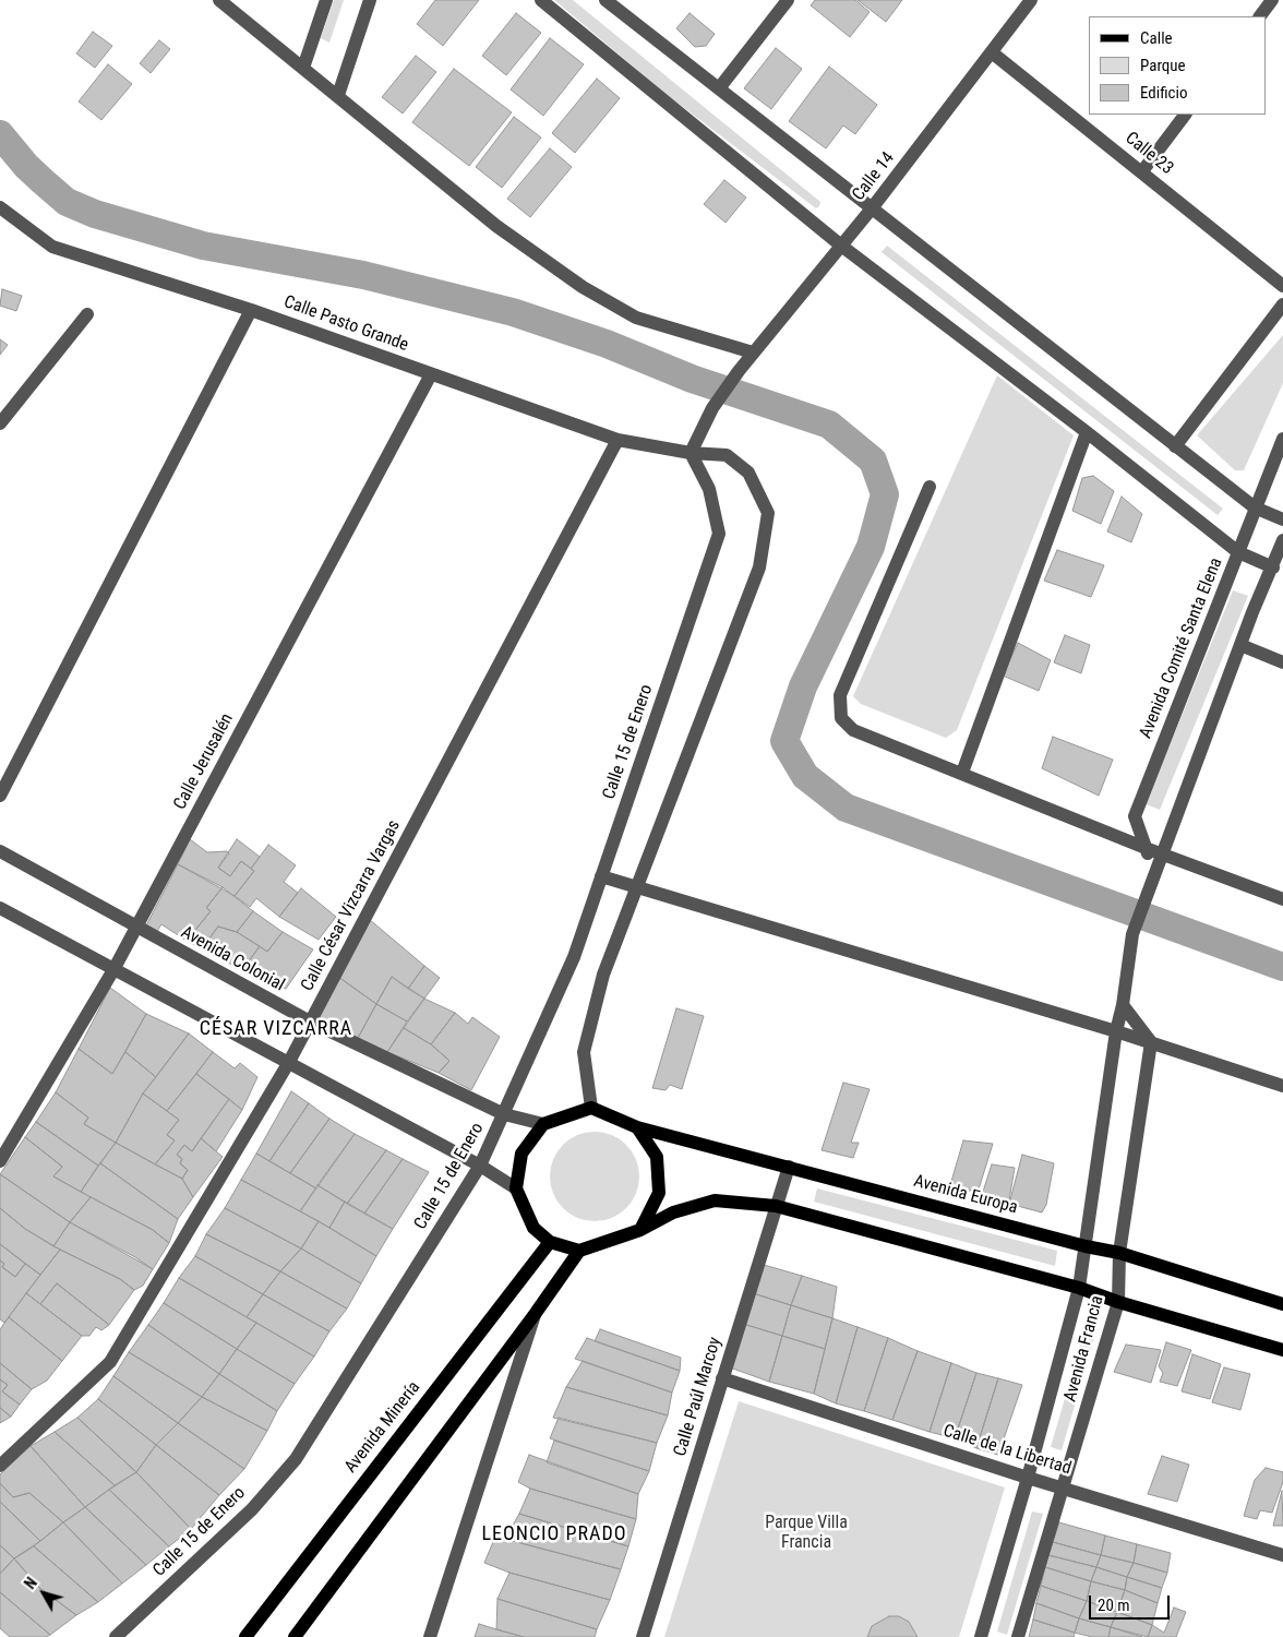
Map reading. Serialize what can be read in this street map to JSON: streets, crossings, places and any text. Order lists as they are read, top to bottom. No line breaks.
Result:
{"streets":{"main road":["Avenida Europa","Avenida Minería"],"street":["Calle 23","Calle 14","Calle Pasto Grande","Avenida Comité Santa Elena","Calle 15 de Enero","Calle Jerusalén","Calle César Vizcarra Vargas","Avenida Colonial","Avenida Francia","Calle Paúl Marcoy","Calle de la Libertad"]},"crossings":[["Calle 23","Calle 14"],["Calle 14","Calle Pasto Grande"],["Calle 14","Calle 15 de Enero"],["Calle Pasto Grande","Calle 15 de Enero"],["Calle Pasto Grande","Calle Jerusalén"],["Calle Pasto Grande","Calle César Vizcarra Vargas"],["Avenida Comité Santa Elena","Avenida Francia"],["Calle 15 de Enero","Avenida Colonial"],["Calle Jerusalén","Avenida Colonial"],["Calle César Vizcarra Vargas","Avenida Colonial"],["Avenida Colonial","Avenida Europa"],["Avenida Colonial","Avenida Minería"],["Avenida Europa","Avenida Francia"],["Avenida Europa","Calle Paúl Marcoy"],["Avenida Europa","Avenida Minería"],["Avenida Francia","Calle de la Libertad"],["Calle Paúl Marcoy","Calle de la Libertad"]],"districts":["CÉSAR VIZCARRA","LEONCIO PRADO"],"parks":["Parque Villa Francia"],"legend":["Calle","Parque","Edificio"],"scale_bar":"20 m","north":"top left"}
